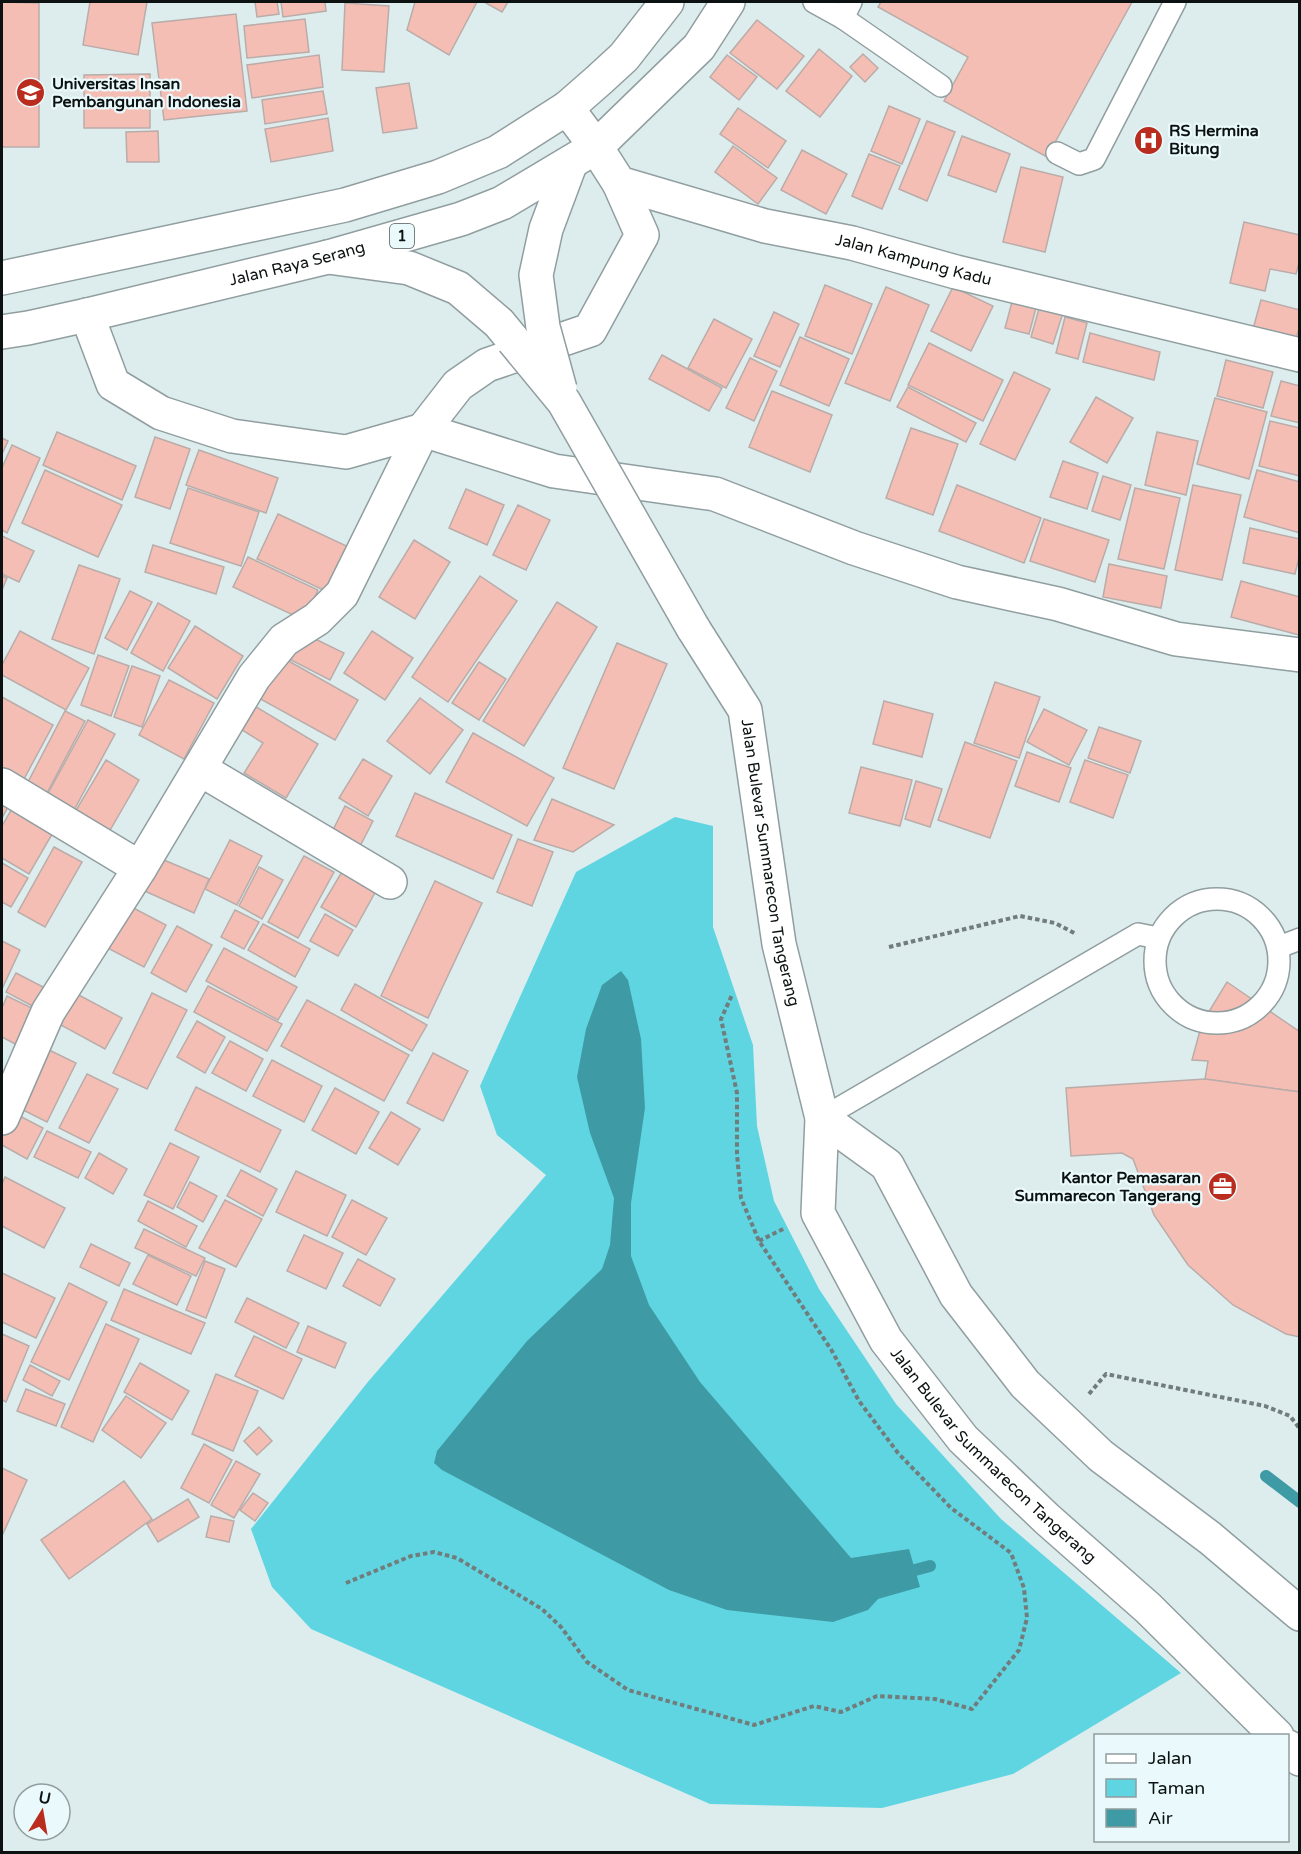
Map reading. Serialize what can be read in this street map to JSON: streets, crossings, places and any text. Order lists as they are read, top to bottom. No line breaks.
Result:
{"streets":{"main road":["1","Jalan Kampung Kadu","Jalan Raya Serang","Jalan Bulevar Summarecon Tangerang"]},"crossings":[["Jalan Raya Serang","Jalan Bulevar Summarecon Tangerang"]],"places":{"school or university":["Universitas Insan Pembangunan Indonesia"],"hospital":["RS Hermina Bitung"],"office":["Kantor Pemasaran Summarecon Tangerang"]},"legend":["Jalan","Taman","Air"],"north":"top"}
